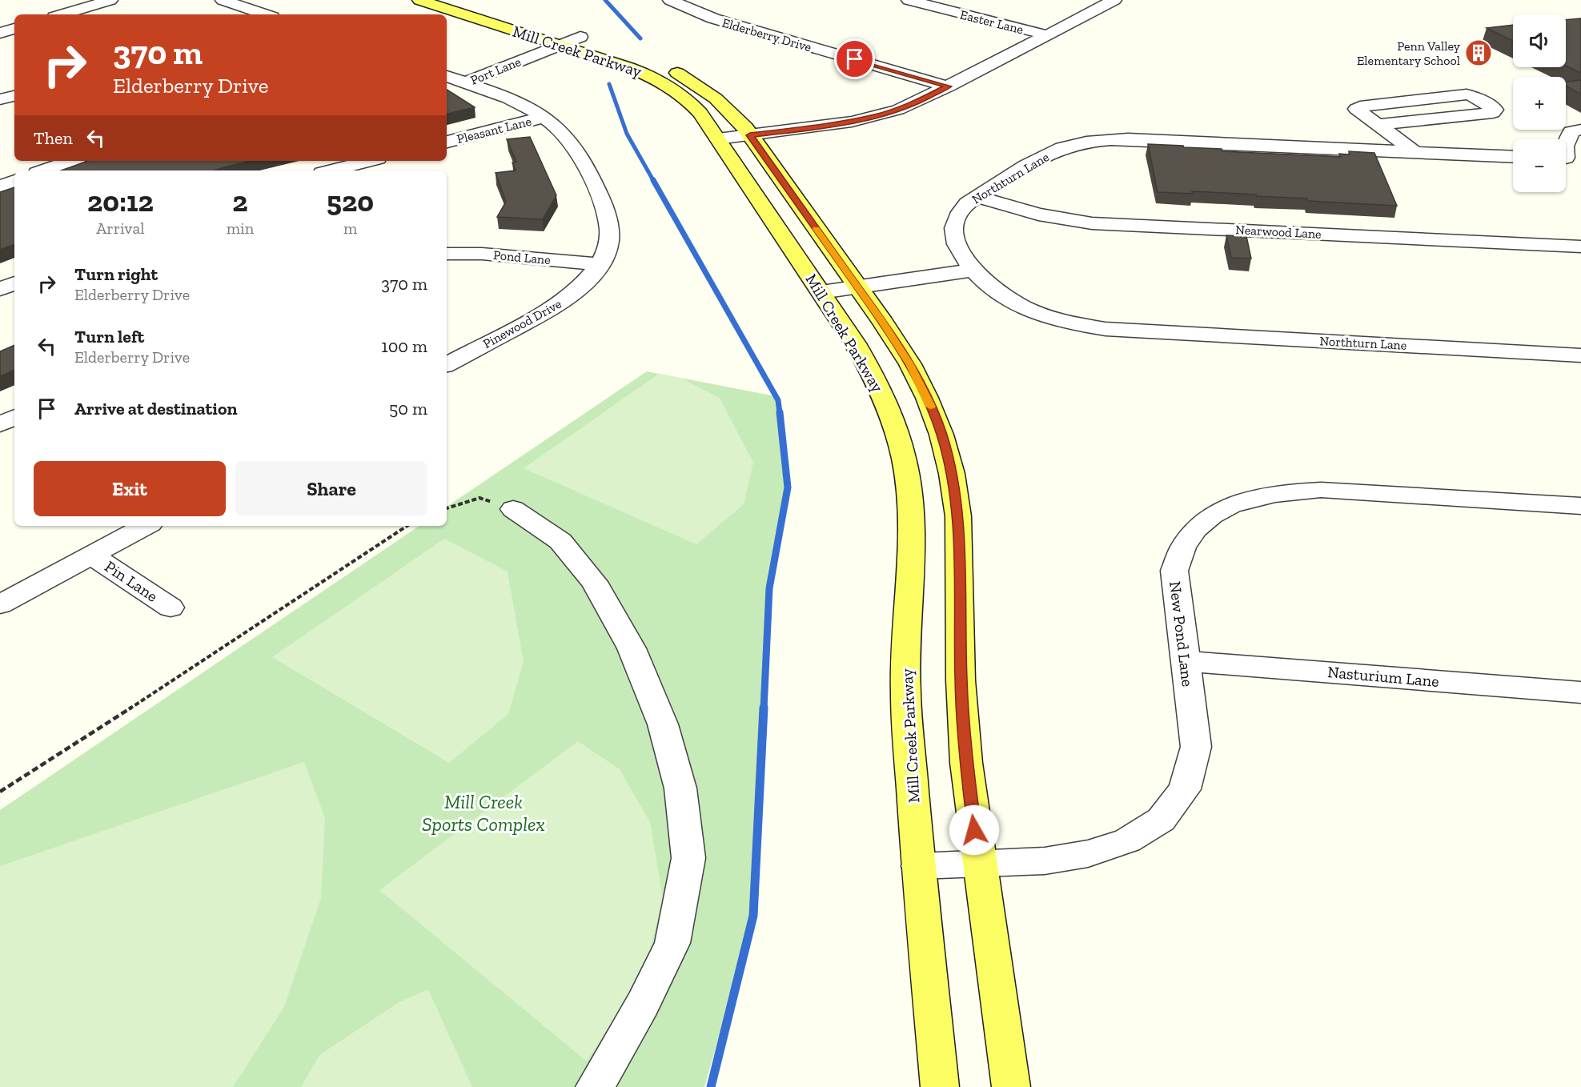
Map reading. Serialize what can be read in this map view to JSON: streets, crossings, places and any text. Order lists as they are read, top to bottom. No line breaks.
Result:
{"streets":{"main road":["Mill Creek Parkway"],"street":["Easter Lane","Elderberry Drive","Port Lane","Pleasant Lane","Northturn Lane","Nearwood Lane","Pond Lane","Pinewood Drive","Pin Lane","New Pond Lane","Nasturium Lane"]},"crossings":[["Mill Creek Parkway","Port Lane"],["Mill Creek Parkway","New Pond Lane"],["Port Lane","Pinewood Drive"],["Pleasant Lane","Pinewood Drive"],["Northturn Lane","Nearwood Lane"],["Pond Lane","Pinewood Drive"],["New Pond Lane","Nasturium Lane"]],"parks":["Mill Creek Sports Complex"],"places":{"building":["Penn Valley Elementary School"]},"page":{"map_buttons":["+","−"],"turn":["370 m","Elderberry Drive"],"then":"Then","eta":["20:12","Arrival","2","min","520","m"],"list":[{"name":"Turn right","note":"Elderberry Drive","value":"370 m"},{"name":"Turn left","note":"Elderberry Drive","value":"100 m"},{"name":"Arrive at destination","value":"50 m"}],"buttons":["Exit","Share"]}}
